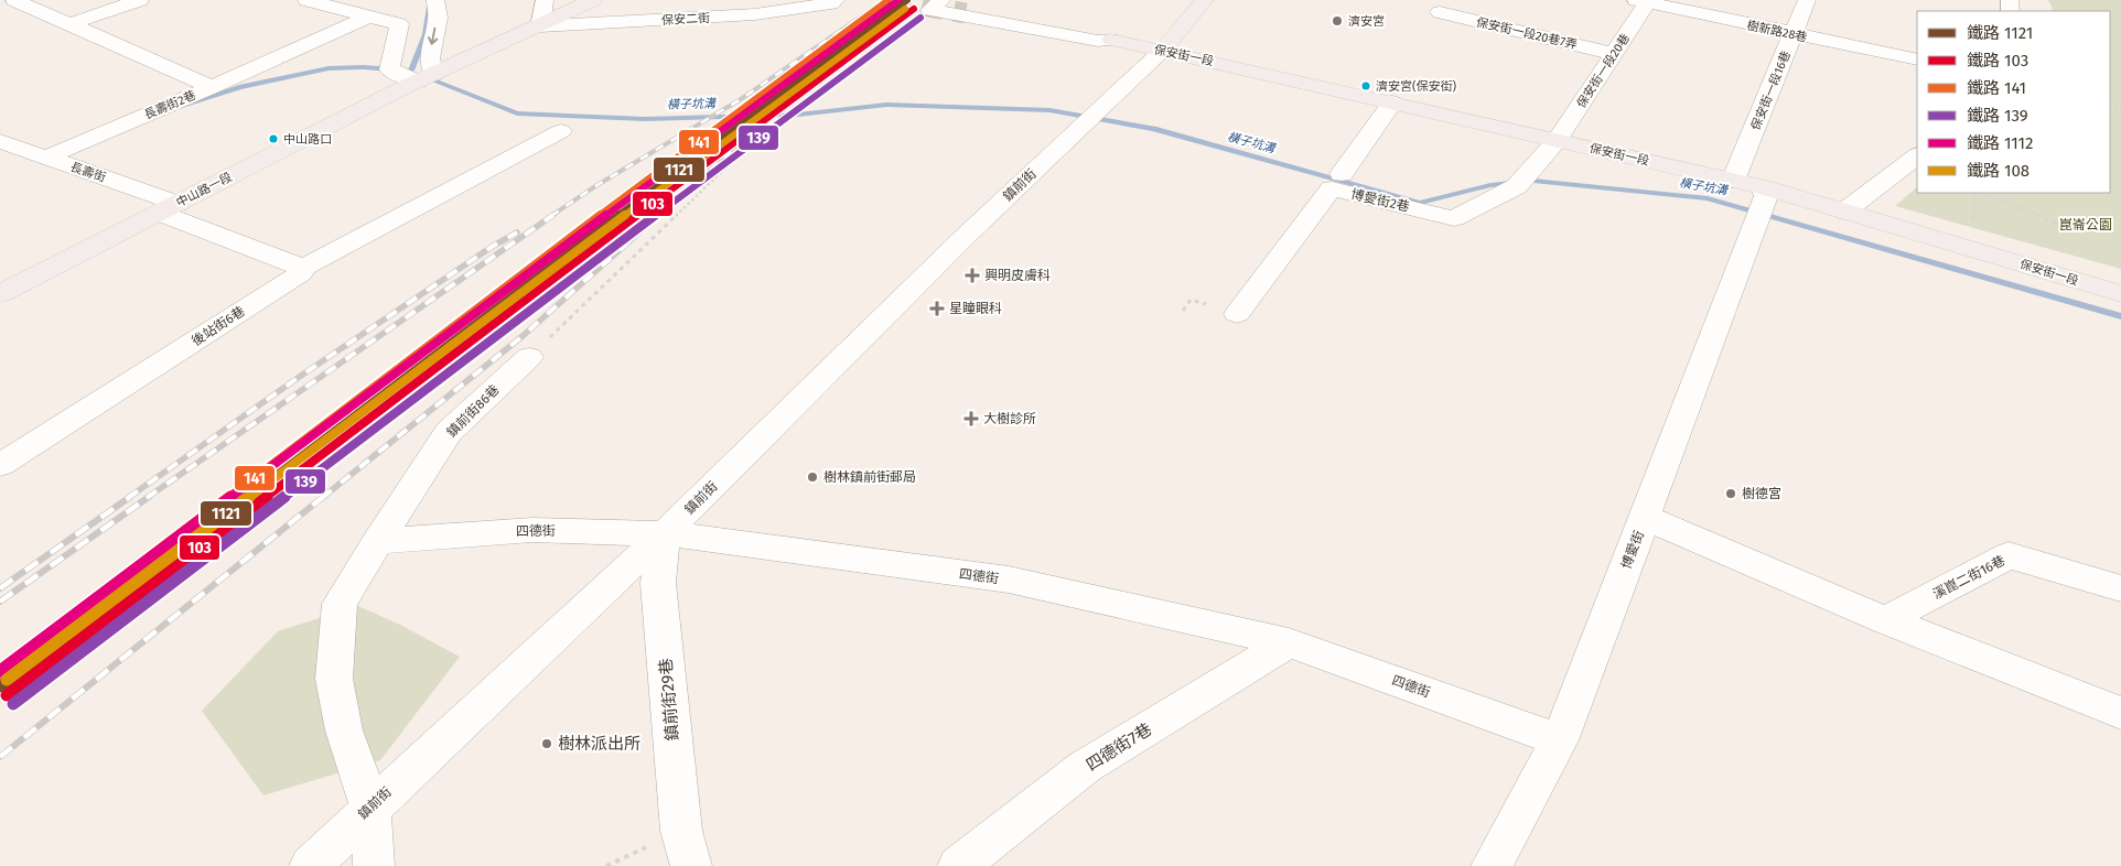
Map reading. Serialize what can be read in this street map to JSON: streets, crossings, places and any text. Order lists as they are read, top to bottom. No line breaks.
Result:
{"streets":{"main road":["保安街一段","中山路一段"],"street":["保安二街","樹新路28巷","保安街一段20巷7弄","保安街一段20巷","保安街一段16巷","長壽街2巷","長壽街","鎮前街","博愛街2巷","後站街6巷","鎮前街86巷","四德街","博愛街","溪崑二街16巷","鎮前街29巷","四德街7巷"]},"crossings":[["保安二街","中山路一段"],["樹新路28巷","保安街一段20巷"],["樹新路28巷","保安街一段16巷"],["保安街一段20巷7弄","保安街一段20巷"],["保安街一段","保安街一段20巷"],["保安街一段","保安街一段16巷"],["保安街一段","鎮前街"],["保安街一段","博愛街2巷"],["保安街一段","博愛街"],["保安街一段20巷","博愛街2巷"],["長壽街2巷","長壽街"],["長壽街","中山路一段"],["鎮前街","鎮前街86巷"],["鎮前街","四德街"],["鎮前街","鎮前街29巷"],["鎮前街86巷","四德街"],["四德街","博愛街"],["四德街","鎮前街29巷"],["四德街","四德街7巷"]],"water":["橫子坑溝"],"parks":["崑崙公園"],"places":{"other":["濟安宮","濟安宮(保安街)","中山路口","樹林鎮前街郵局","樹德宮","樹林派出所"],"health":["興明皮膚科","星瞳眼科","大樹診所"]},"lines":["rail line 1121","rail line 141","rail line 1112","rail line 103","rail line 108","rail line 139"],"legend":["鐵路 1121","鐵路 103","鐵路 141","鐵路 139","鐵路 1112","鐵路 108"]}
